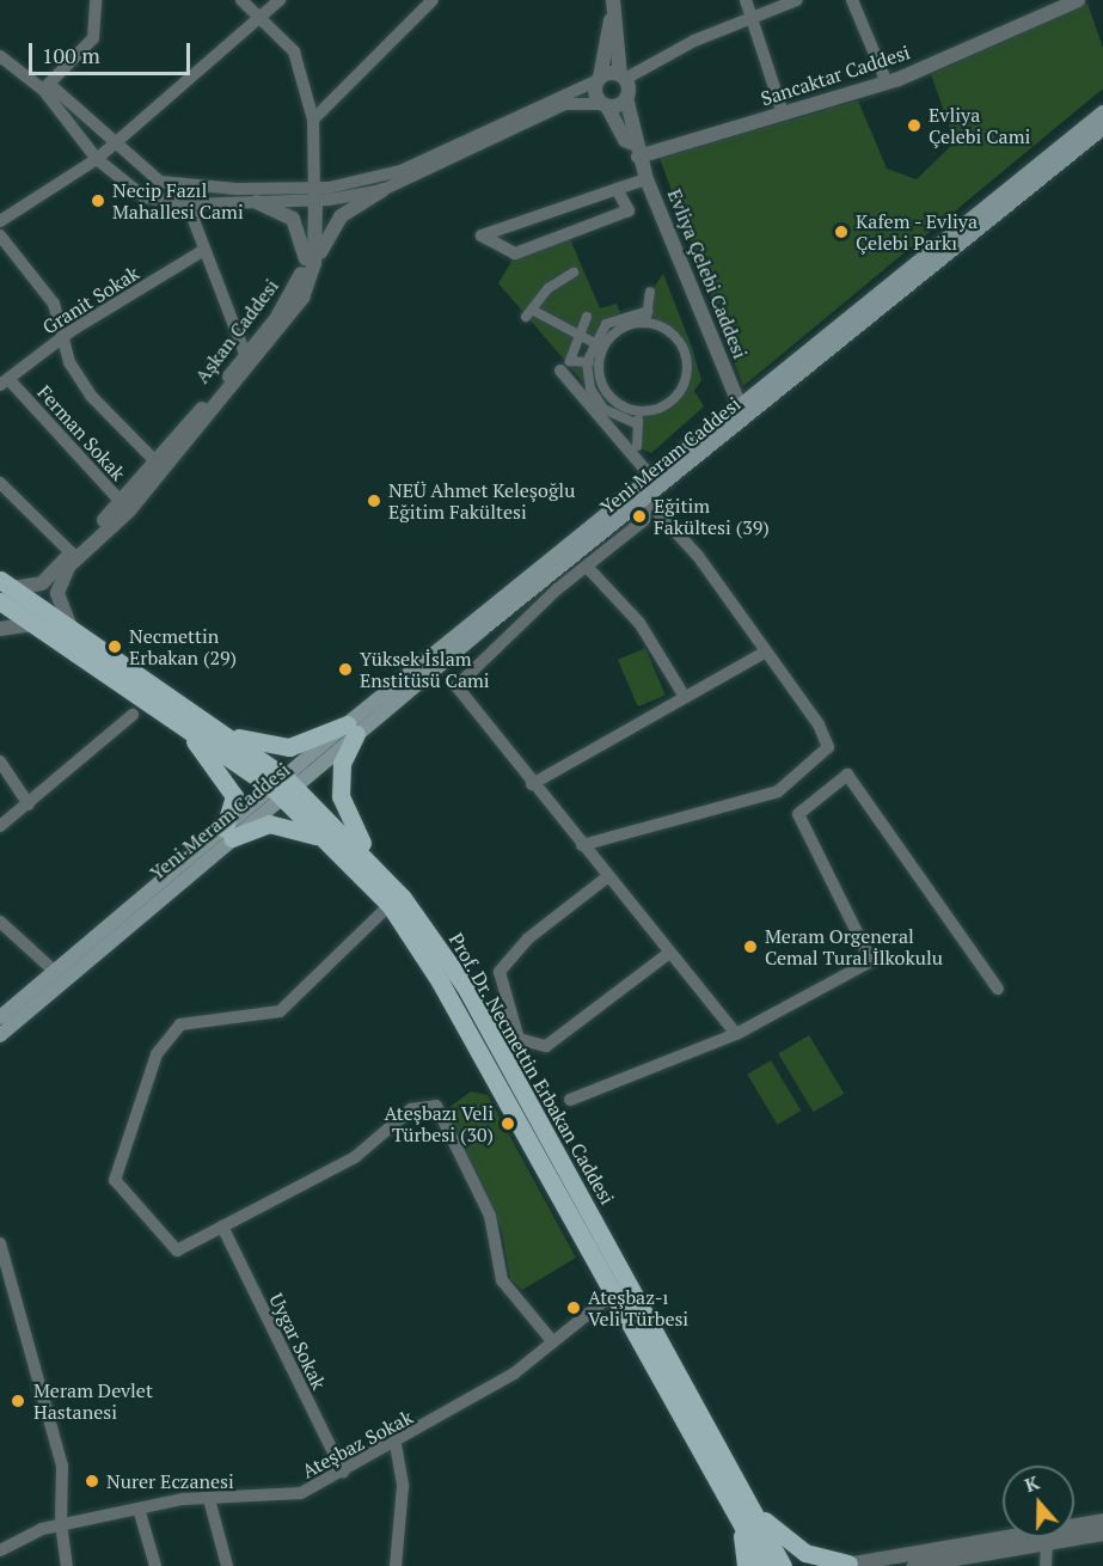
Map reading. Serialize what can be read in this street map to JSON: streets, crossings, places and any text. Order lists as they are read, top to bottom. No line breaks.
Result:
{"streets":{"main road":["Yeni Meram Caddesi","Prof. Dr. Necmettin Erbakan Caddesi"],"street":["Sancaktar Caddesi","Evliya Çelebi Caddesi","Granit Sokak","Aşkan Caddesi","Ferman Sokak","Uygar Sokak","Ateşbaz Sokak"]},"crossings":[["Sancaktar Caddesi","Evliya Çelebi Caddesi"],["Evliya Çelebi Caddesi","Yeni Meram Caddesi"],["Granit Sokak","Ferman Sokak"],["Aşkan Caddesi","Ferman Sokak"],["Aşkan Caddesi","Prof. Dr. Necmettin Erbakan Caddesi"],["Yeni Meram Caddesi","Prof. Dr. Necmettin Erbakan Caddesi"],["Prof. Dr. Necmettin Erbakan Caddesi","Ateşbaz Sokak"],["Uygar Sokak","Ateşbaz Sokak"]],"places":["Evliya Çelebi Cami","Necip Fazıl Mahallesi Cami","Kafem - Evliya Çelebi Parkı","NEÜ Ahmet Keleşoğlu Eğitim Fakültesi","Eğitim Fakültesi (39)","Necmettin Erbakan (29)","Yüksek İslam Enstitüsü Cami","Meram Orgeneral Cemal Tural İlkokulu","Ateşbazı Veli Türbesi (30)","Ateşbaz-ı Veli Türbesi","Meram Devlet Hastanesi","Nurer Eczanesi"],"scale_bar":"100 m","north":"top"}
